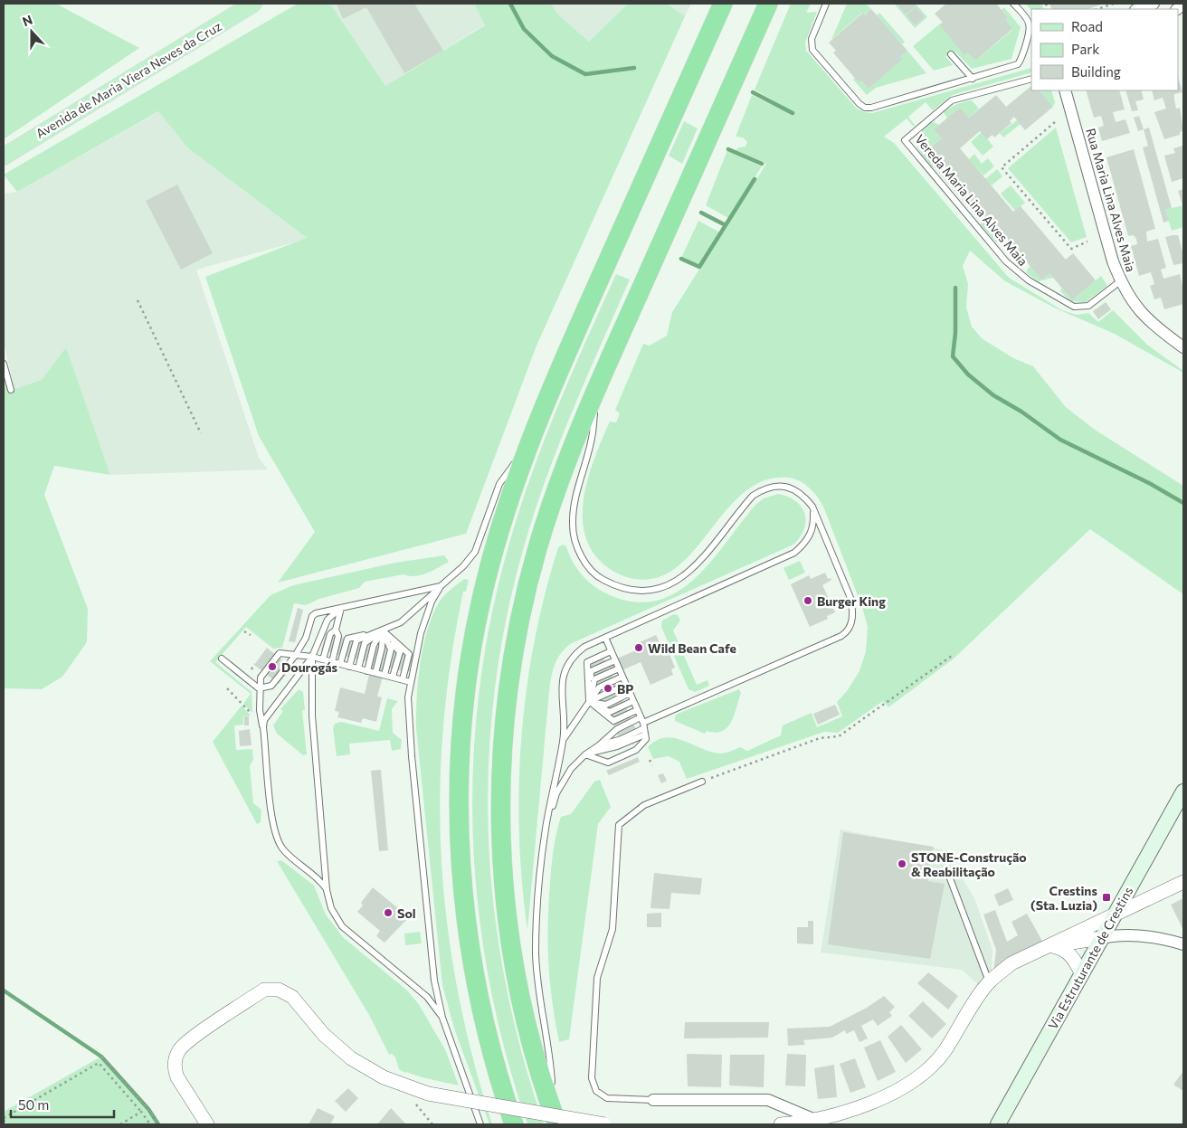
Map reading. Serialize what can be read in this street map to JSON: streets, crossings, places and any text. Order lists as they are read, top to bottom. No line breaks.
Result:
{"streets":{"main road":["Avenida de Maria Viera Neves da Cruz","Via Estruturante de Crestins"],"street":["Rua Maria Lina Alves Maia"],"lane":["Vereda Maria Lina Alves Maia"]},"crossings":[["Vereda Maria Lina Alves Maia","Rua Maria Lina Alves Maia"]],"places":{"other":["Burger King","Wild Bean Cafe","Dourogás","BP","STONE-Construção & Reabilitação","Sol"],"transit":["Crestins (Sta. Luzia)"]},"legend":["Road","Park","Building"],"scale_bar":"50 m","north":"top"}
